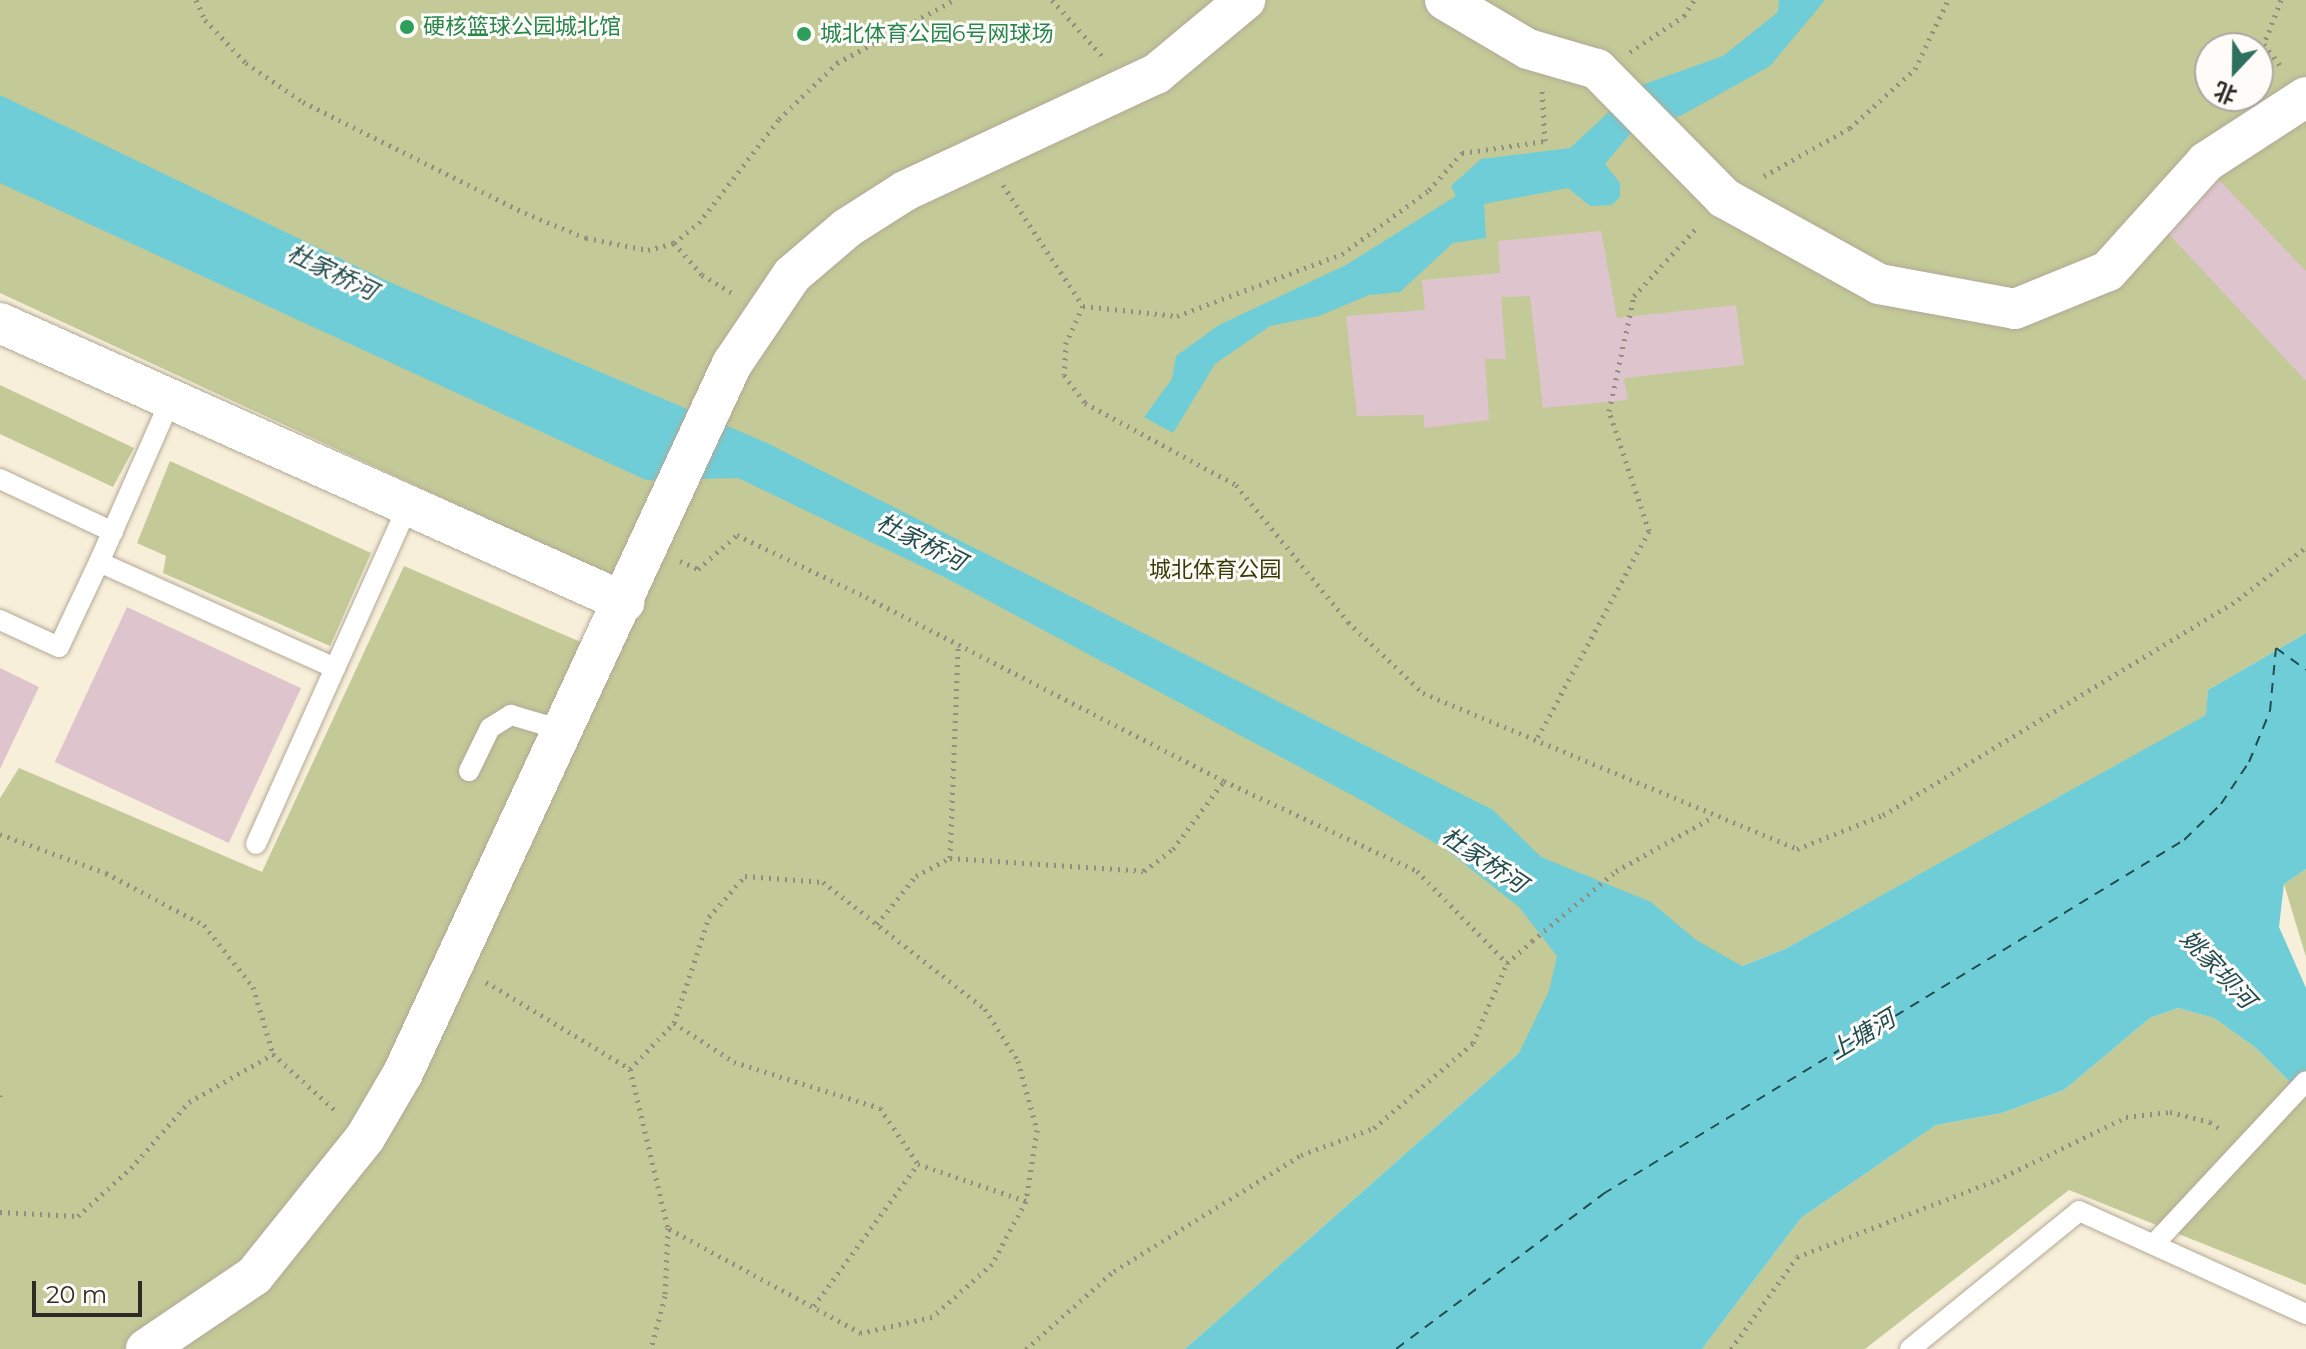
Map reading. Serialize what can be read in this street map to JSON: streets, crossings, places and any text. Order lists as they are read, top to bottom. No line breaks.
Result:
{"water":["杜家桥河","姚家坝河","上塘河"],"parks":["城北体育公园"],"places":["硬核篮球公园城北馆","城北体育公园6号网球场"],"scale_bar":"20 m","north":"bottom"}
